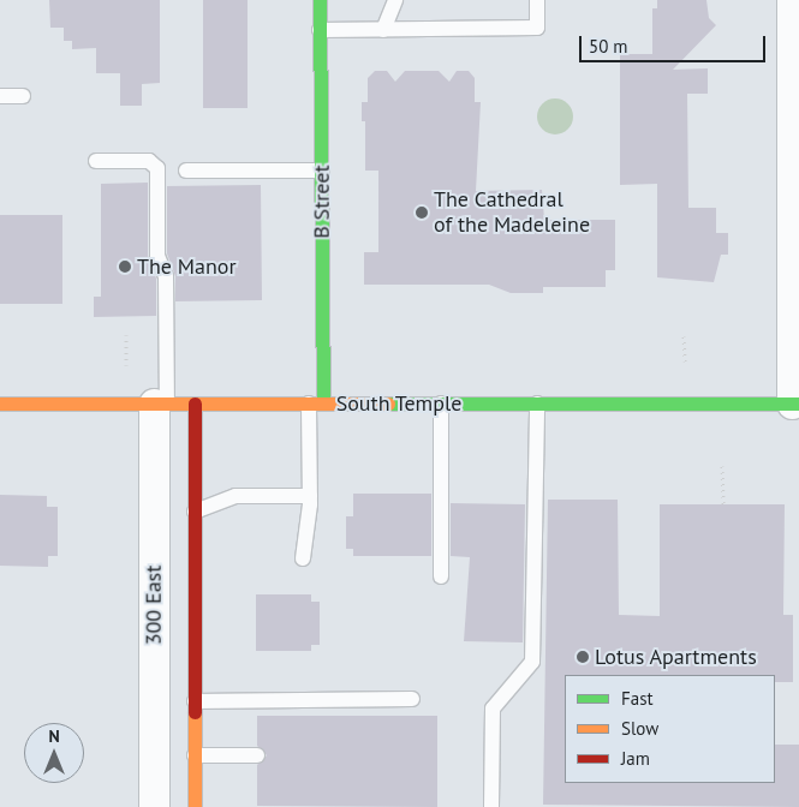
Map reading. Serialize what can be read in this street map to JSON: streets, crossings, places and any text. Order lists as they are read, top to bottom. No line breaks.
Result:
{"streets":{"street":["B Street","South Temple","300 East"]},"crossings":[["B Street","South Temple"],["South Temple","300 East"]],"places":["The Cathedral of the Madeleine","The Manor","Lotus Apartments"],"legend":["Fast","Slow","Jam"],"scale_bar":"50 m","north":"top"}
